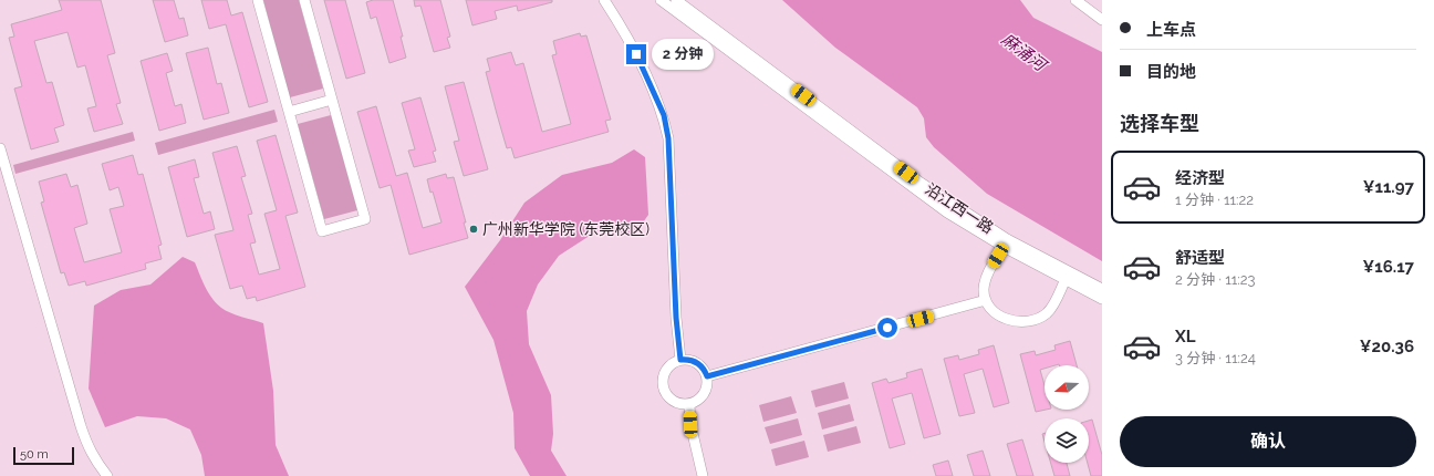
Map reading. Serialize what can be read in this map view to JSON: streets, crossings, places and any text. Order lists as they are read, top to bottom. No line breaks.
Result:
{"streets":{"street":["沿江西一路"]},"water":["麻涌河"],"places":["广州新华学院 (东莞校区)"],"scale_bar":"50 m","north":"left","page":{"banner":["上车点","目的地"],"bubble":"2 分钟","heading":"选择车型","list":[{"name":"经济型","note":"1 分钟 · 11:22","value":"¥11.97"},{"name":"舒适型","note":"2 分钟 · 11:23","value":"¥16.17"},{"name":"XL","note":"3 分钟 · 11:24","value":"¥20.36"}],"buttons":"确认","scale":"50 m"}}
